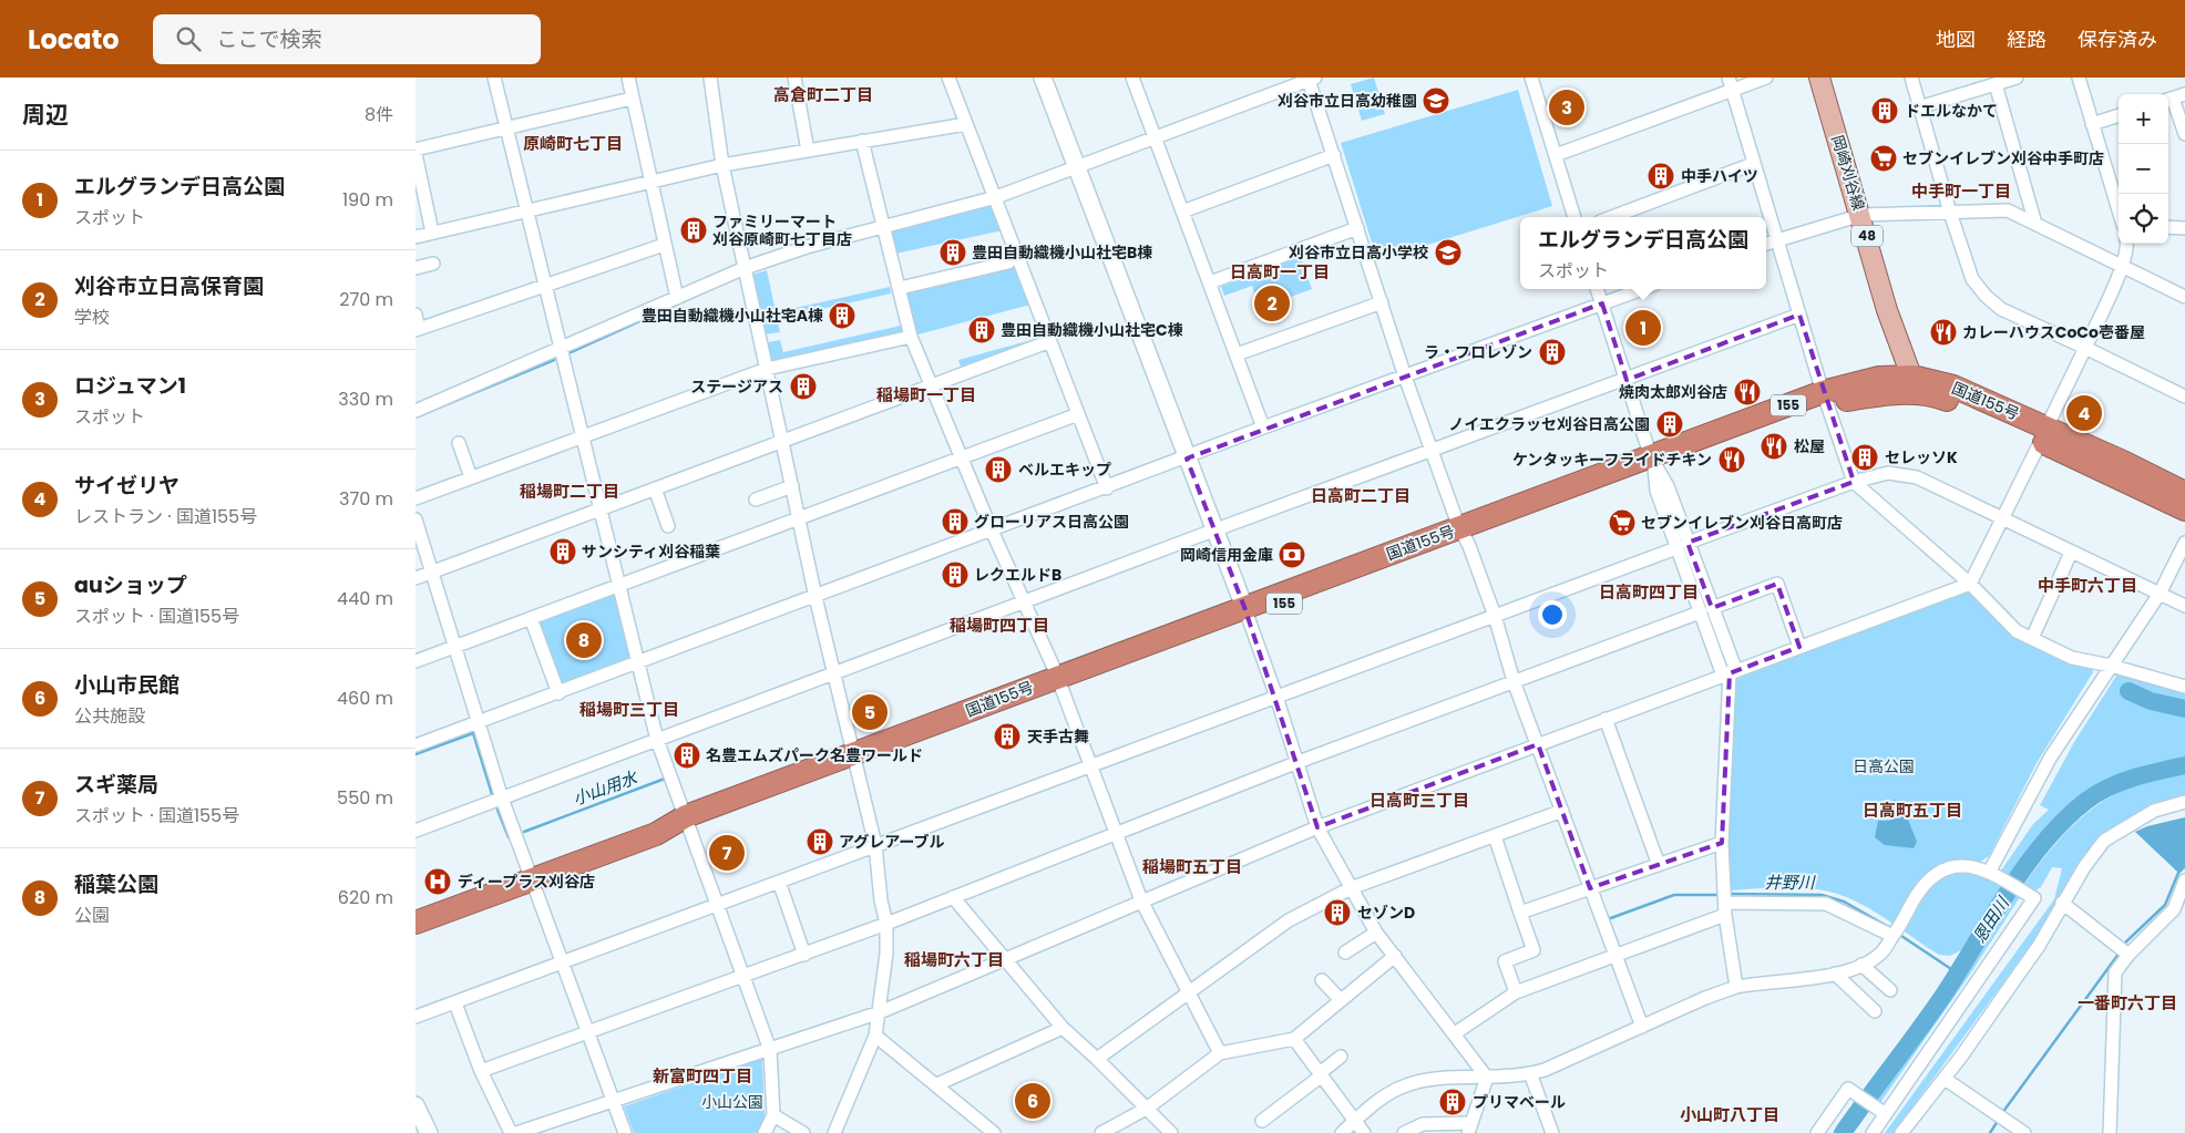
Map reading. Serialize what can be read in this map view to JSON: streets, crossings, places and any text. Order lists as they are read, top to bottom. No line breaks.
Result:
{"streets":{"highway":["国道155号","155"],"main road":["岡崎刈谷線","48"]},"crossings":[["岡崎刈谷線","国道155号"]],"districts":["高倉町二丁目","原崎町七丁目","中手町一丁目","日高町一丁目","稲場町一丁目","稲場町二丁目","日高町二丁目","中手町六丁目","日高町四丁目","稲場町四丁目","稲場町三丁目","日高町三丁目","日高町五丁目","稲場町五丁目","稲場町六丁目","一番町六丁目","新富町四丁目","小山町八丁目"],"water":["小山用水","井野川","恩田川"],"parks":["日高公園","小山公園"],"places":{"school or university":["刈谷市立日高幼稚園","刈谷市立日高小学校"],"building":["ドエルなかて","中手ハイツ","ファミリーマート 刈谷原崎町七丁目店","豊田自動織機小山社宅B棟","豊田自動織機小山社宅A棟","豊田自動織機小山社宅C棟","ラ・フロレゾン","ステージアス","ノイエクラッセ刈谷日高公園","セレッソK","ベルエキップ","グローリアス日高公園","サンシティ刈谷稲葉","レクエルドB","天手古舞","名豊エムズパーク名豊ワールド","アグレアーブル","セゾンD","プリマベール"],"supermarket":["セブンイレブン刈谷中手町店","セブンイレブン刈谷日高町店"],"restaurant":["カレーハウスCoCo壱番屋","焼肉太郎刈谷店","松屋","ケンタッキーフライドチキン"],"bank":["岡崎信用金庫"],"hospital":["ディープラス刈谷店"]},"page":{"header":"Locato","search":"ここで検索","nav":["地図","経路","保存済み"],"heading":["周辺","8件"],"pins":["3","2","1","4","8","5","7","6"],"map_buttons":["+","−"],"list":[{"mark":"1","name":"エルグランデ日高公園","note":"スポット","value":"190 m"},{"mark":"2","name":"刈谷市立日高保育園","note":"学校","value":"270 m"},{"mark":"3","name":"ロジュマン1","note":"スポット","value":"330 m"},{"mark":"4","name":"サイゼリヤ","note":"レストラン · 国道155号","value":"370 m"},{"mark":"5","name":"auショップ","note":"スポット · 国道155号","value":"440 m"},{"mark":"6","name":"小山市民館","note":"公共施設","value":"460 m"},{"mark":"7","name":"スギ薬局","note":"スポット · 国道155号","value":"550 m"},{"mark":"8","name":"稲葉公園","note":"公園","value":"620 m"}],"popup":["エルグランデ日高公園","スポット"]}}
